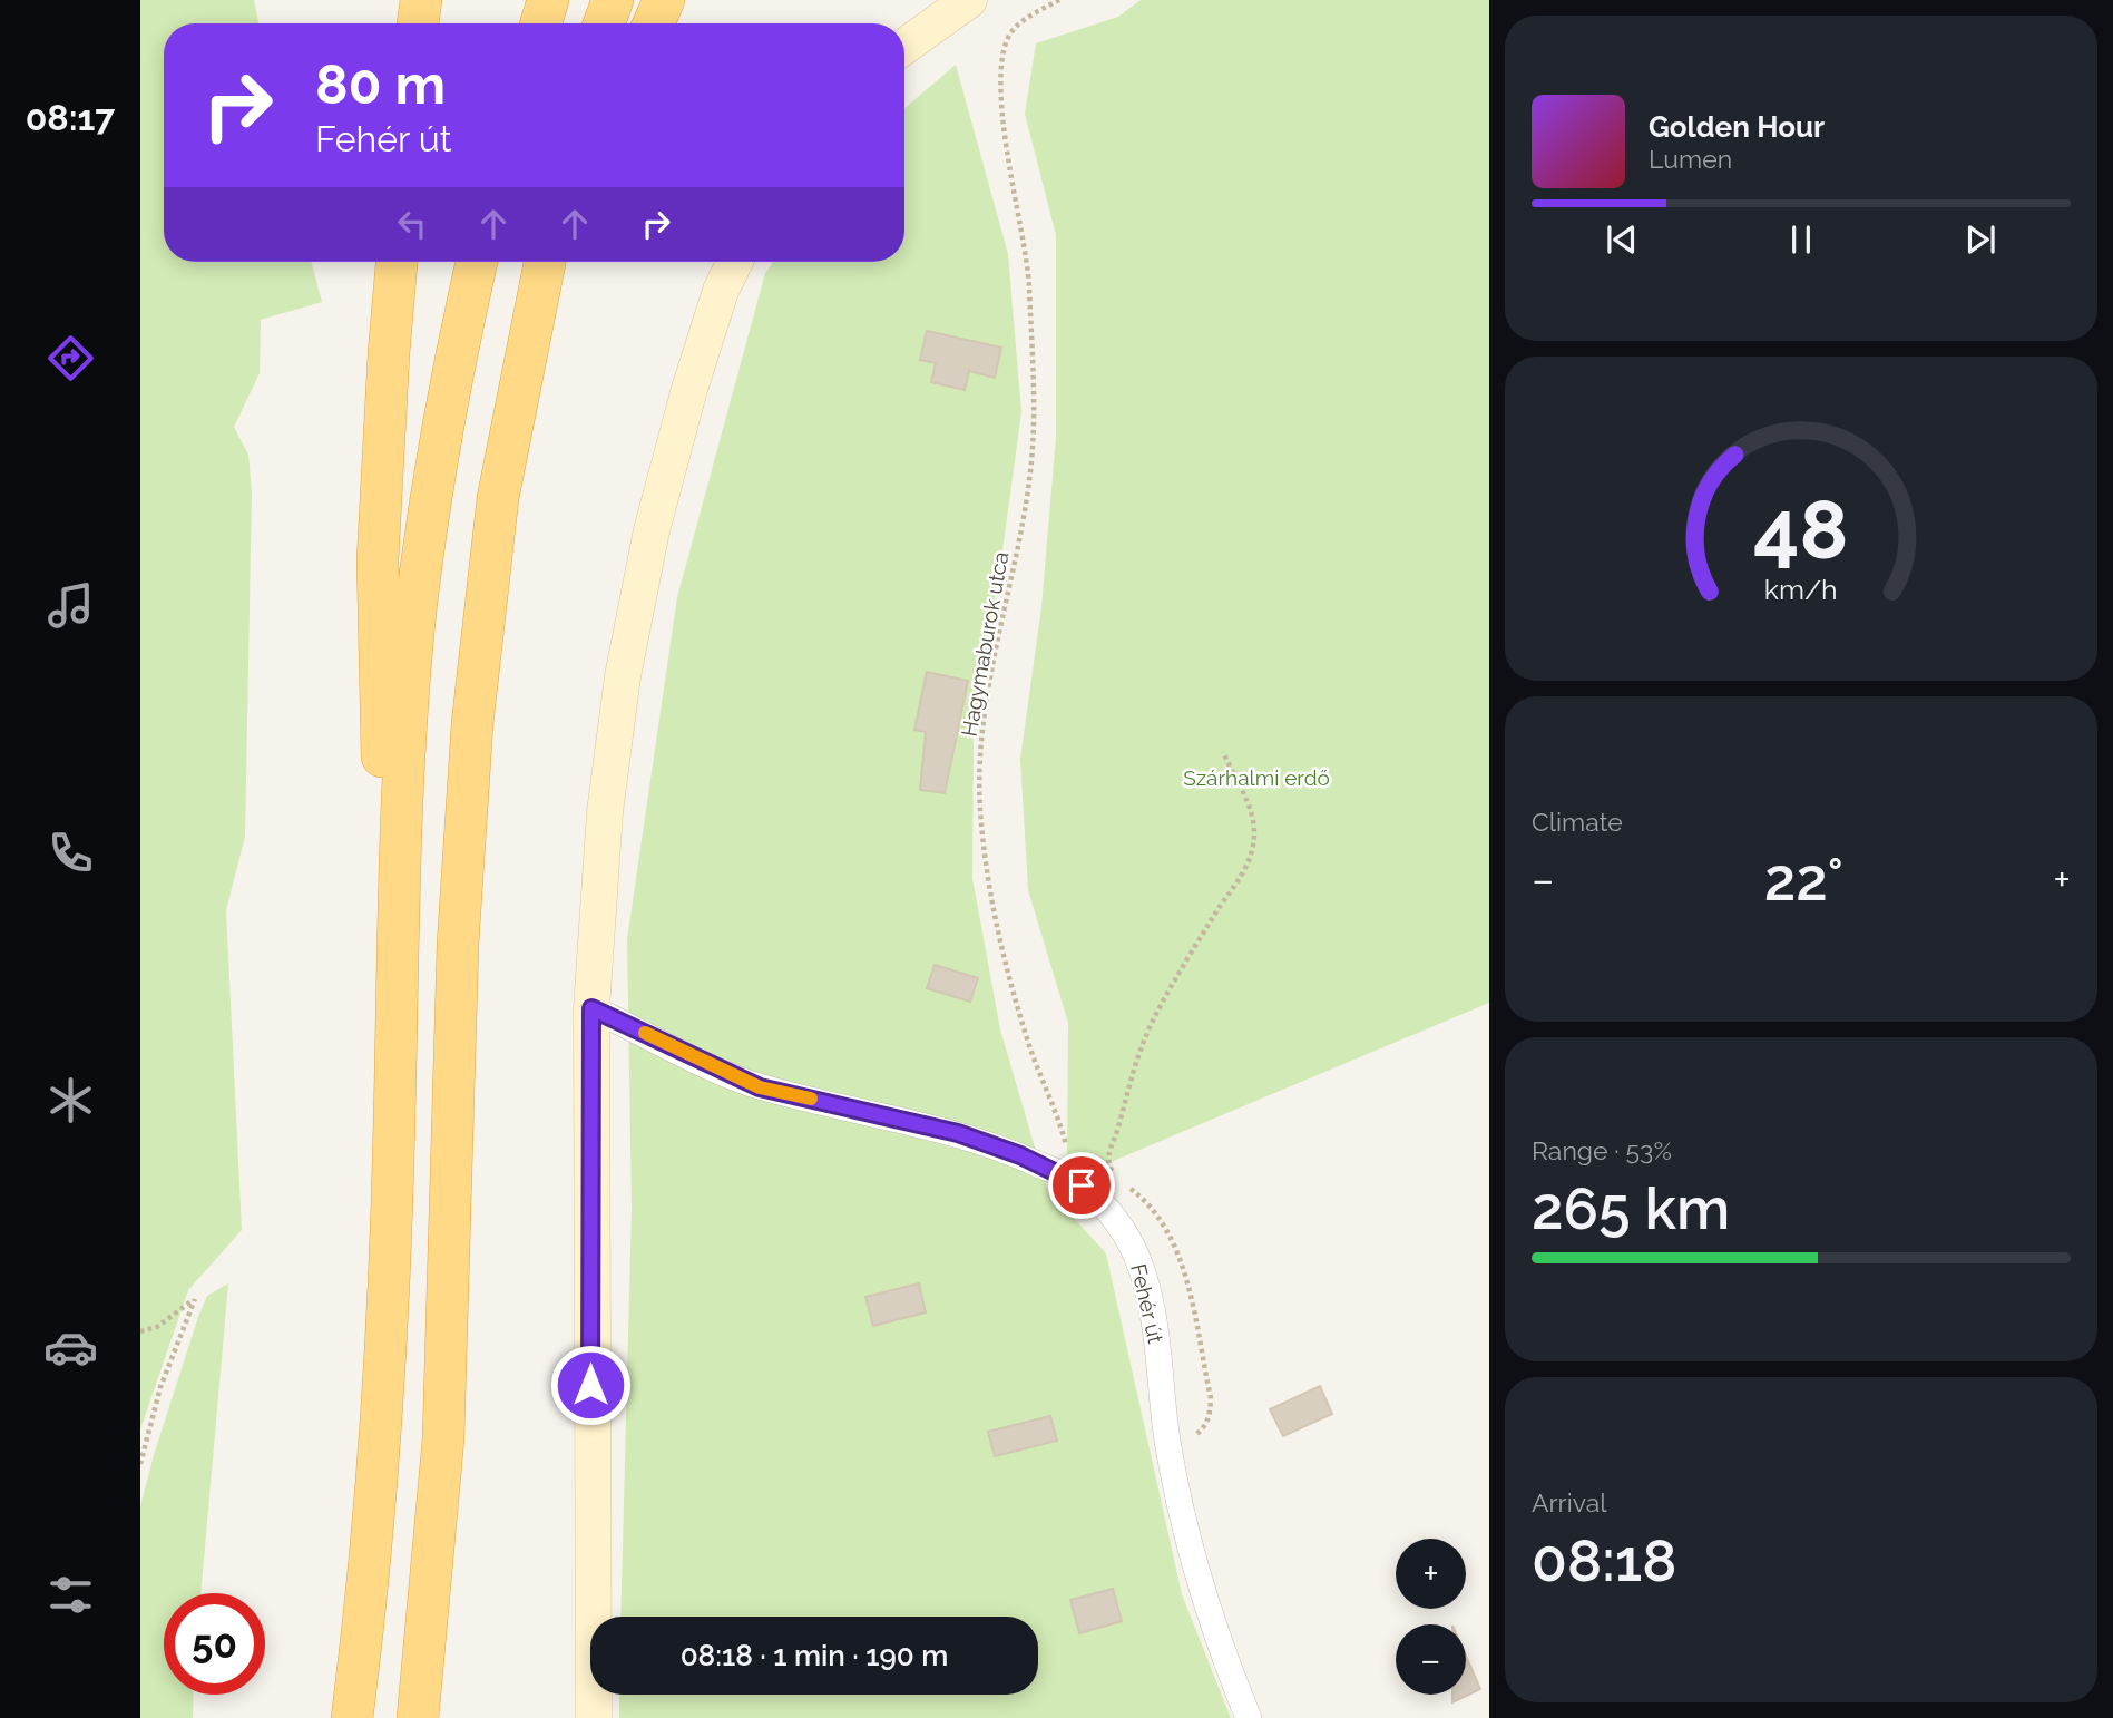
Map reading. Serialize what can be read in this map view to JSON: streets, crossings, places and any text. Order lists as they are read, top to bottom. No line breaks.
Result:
{"streets":{"street":["Fehér út"],"path":["Hagymaburok utca"]},"crossings":[["Hagymaburok utca","Fehér út"]],"parks":["Szárhalmi erdő"],"page":{"tabs":"08:17","turn":["80 m","Fehér út"],"song":["Golden Hour","Lumen"],"tile":["Climate",["Range · 53%","265 km"],["Arrival","08:18"]],"heat":["−","22°","+"],"map_buttons":["+","−"],"limit":"50","trip":"08:18 · 1 min · 190 m","gauge":["48","km/h"]}}
